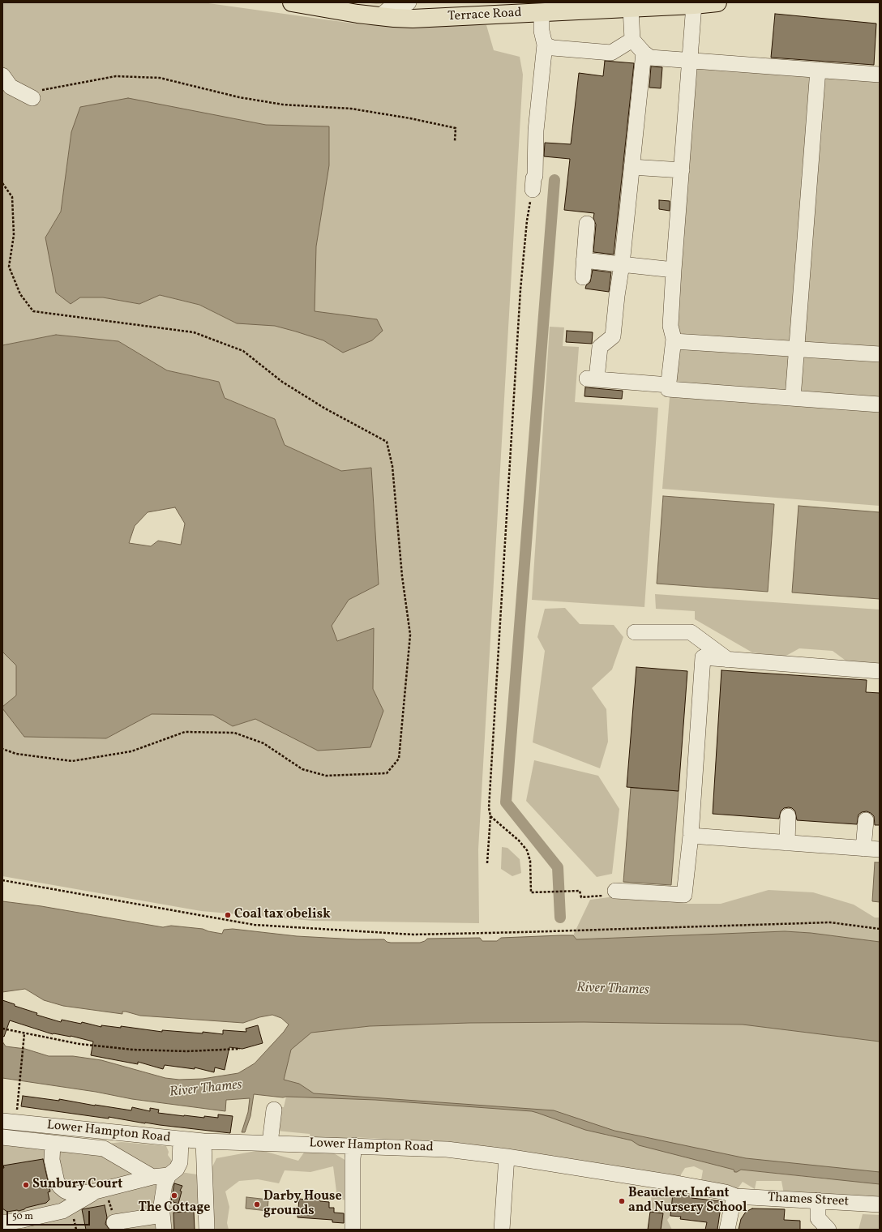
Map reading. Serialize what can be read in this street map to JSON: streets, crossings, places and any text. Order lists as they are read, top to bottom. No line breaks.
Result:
{"streets":{"main road":["Terrace Road"],"street":["Lower Hampton Road","Thames Street"]},"crossings":[["Lower Hampton Road","Thames Street"]],"water":["River Thames"],"places":["Coal tax obelisk","Sunbury Court","The Cottage","Beauclerc Infant and Nursery School","Darby House grounds"],"scale_bar":"50 m"}
